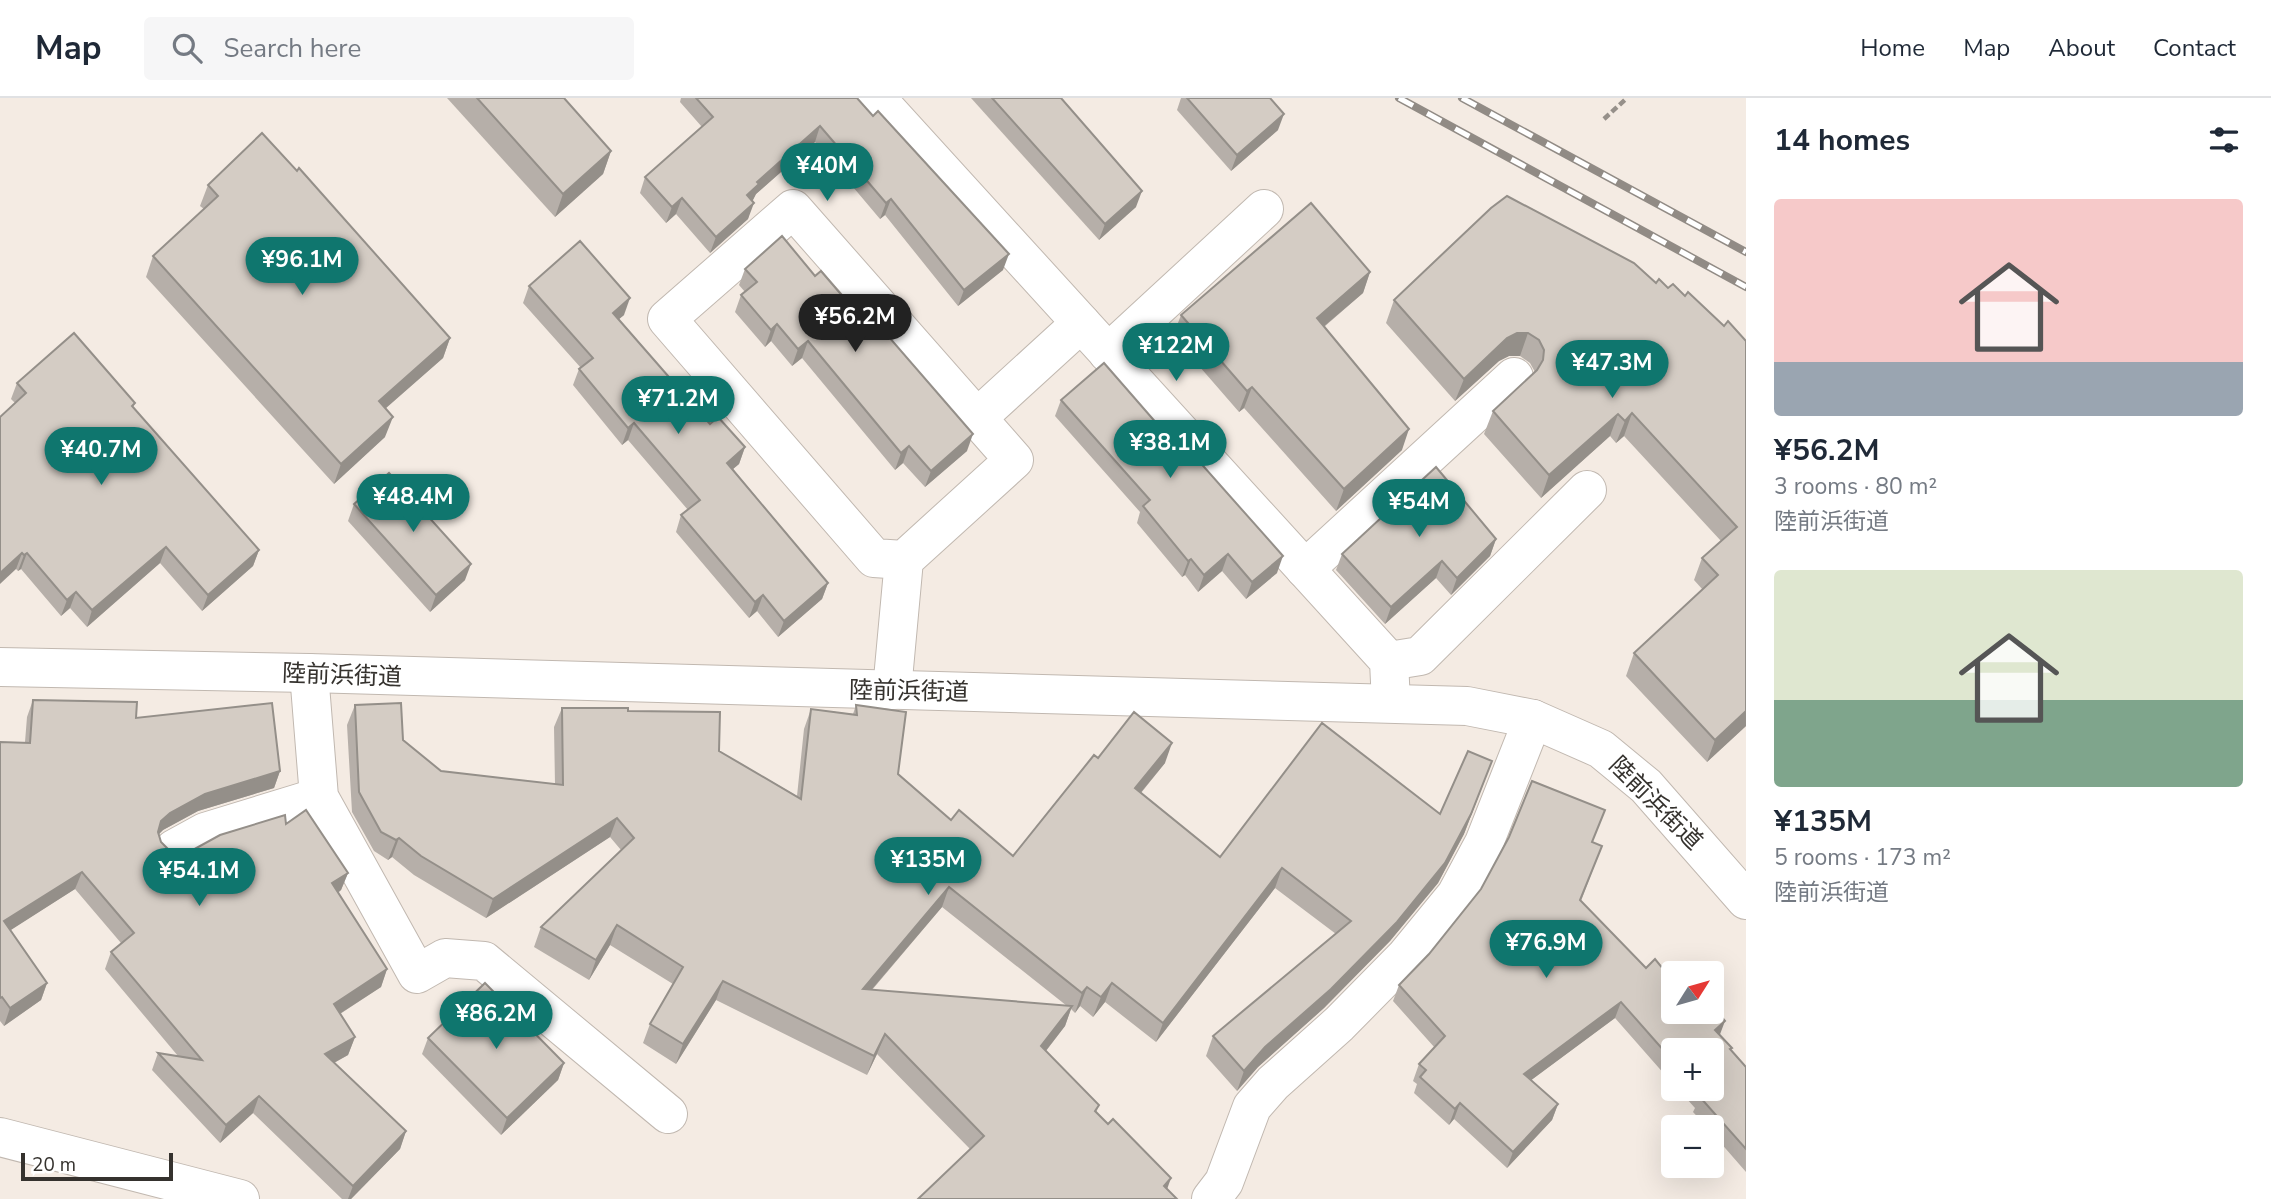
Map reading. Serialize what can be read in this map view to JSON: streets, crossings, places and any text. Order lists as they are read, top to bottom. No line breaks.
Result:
{"streets":{"street":["陸前浜街道"]},"scale_bar":"20 m","north":"top right","page":{"header":"Map","search":"Search here","nav":["Home","Map","About","Contact"],"heading":"14 homes","price":["¥40M","¥96.1M","¥56.2M","¥122M","¥47.3M","¥71.2M","¥38.1M","¥40.7M","¥48.4M","¥54M","¥135M","¥54.1M","¥76.9M","¥86.2M"],"list":[{"name":"¥56.2M","note":"3 rooms · 80 m² · 陸前浜街道"},{"name":"¥135M","note":"5 rooms · 173 m² · 陸前浜街道"}],"map_buttons":["+","−"],"scale":"20 m"}}
